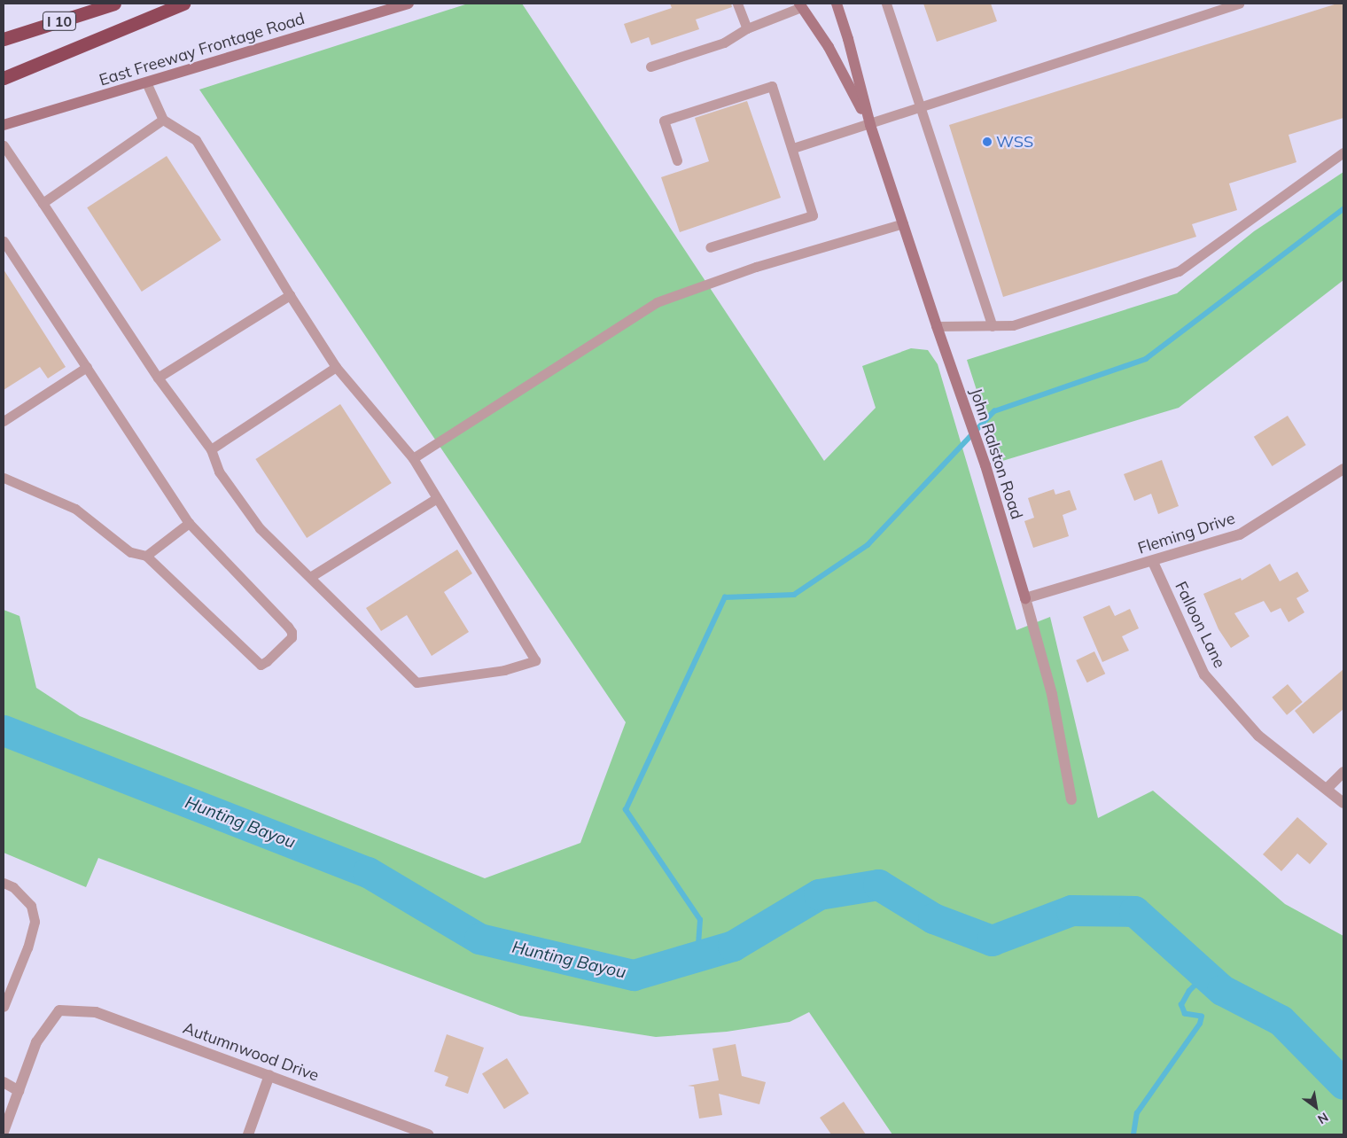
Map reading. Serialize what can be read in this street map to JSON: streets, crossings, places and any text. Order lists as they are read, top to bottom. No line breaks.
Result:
{"streets":{"highway":["I 10"],"street":["East Freeway Frontage Road","John Ralston Road","Fleming Drive","Falloon Lane","Autumnwood Drive"]},"crossings":[["John Ralston Road","Fleming Drive"],["Fleming Drive","Falloon Lane"]],"water":["Hunting Bayou"],"places":["WSS"],"north":"bottom right"}
